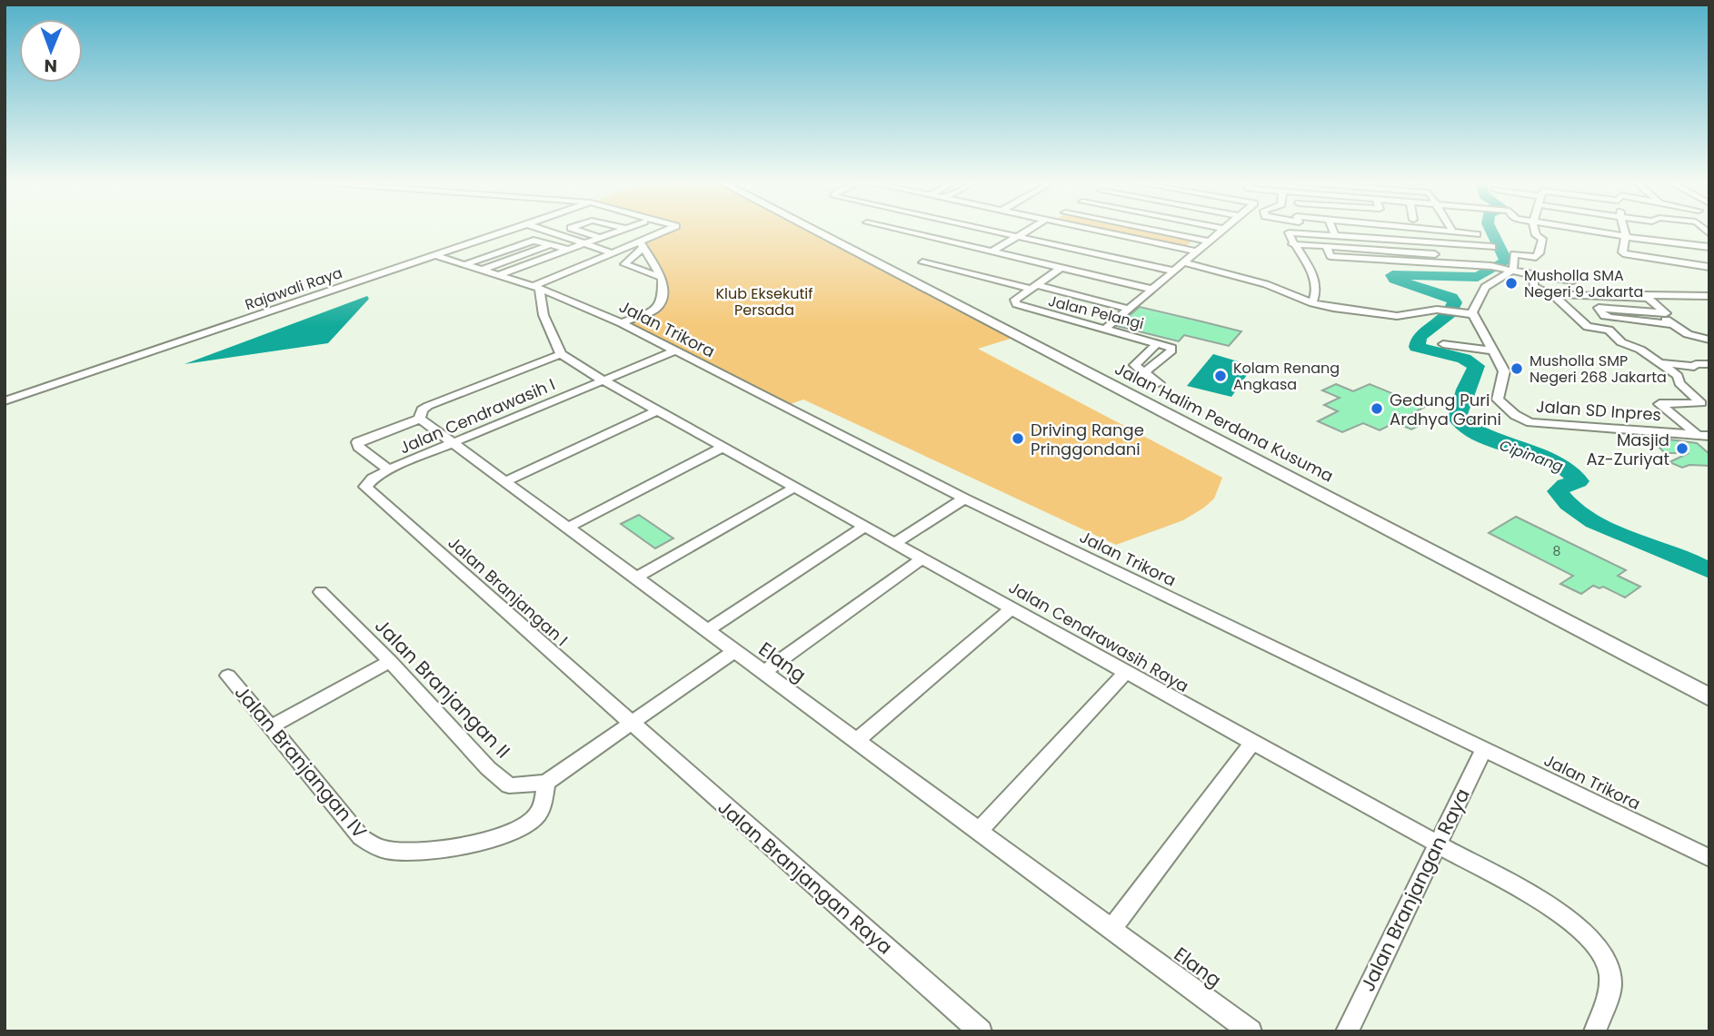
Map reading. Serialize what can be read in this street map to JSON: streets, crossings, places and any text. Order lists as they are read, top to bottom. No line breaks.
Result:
{"streets":{"street":["Rajawali Raya","Jalan Pelangi","Jalan Trikora","Jalan SD Inpres","Jalan Cendrawasih I","Jalan Halim Perdana Kusuma","Jalan Branjangan I","Jalan Cendrawasih Raya","Elang","Jalan Branjangan II","Jalan Branjangan IV","Jalan Branjangan Raya"]},"crossings":[["Rajawali Raya","Jalan Trikora"],["Jalan Trikora","Jalan Cendrawasih I"],["Jalan Trikora","Jalan Branjangan Raya"],["Jalan Cendrawasih I","Jalan Branjangan I"],["Jalan Cendrawasih I","Jalan Cendrawasih Raya"],["Jalan Cendrawasih I","Elang"],["Jalan Branjangan I","Jalan Branjangan Raya"],["Jalan Cendrawasih Raya","Jalan Branjangan Raya"],["Jalan Branjangan II","Jalan Branjangan IV"]],"water":["Cipinang"],"parks":["Klub Eksekutif Persada"],"places":["Musholla SMA Negeri 9 Jakarta","Musholla SMP Negeri 268 Jakarta","Kolam Renang Angkasa","Gedung Puri Ardhya Garini","Driving Range Pringgondani","Masjid Az-Zuriyat"],"house_numbers":["8"],"north":"bottom"}
